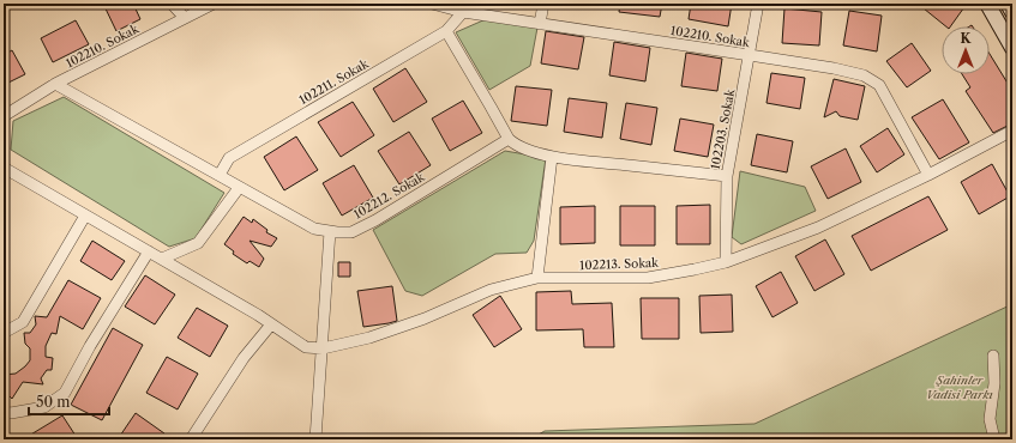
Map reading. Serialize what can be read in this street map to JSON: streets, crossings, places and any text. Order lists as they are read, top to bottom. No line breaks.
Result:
{"streets":{"street":["102210. Sokak","102211. Sokak","102203. Sokak","102212. Sokak","102213. Sokak"]},"crossings":[["102210. Sokak","102211. Sokak"],["102210. Sokak","102203. Sokak"],["102210. Sokak","102212. Sokak"],["102210. Sokak","102213. Sokak"],["102211. Sokak","102212. Sokak"],["102203. Sokak","102213. Sokak"]],"parks":["Şahinler Vadisi Parkı"],"scale_bar":"50 m","north":"top"}
